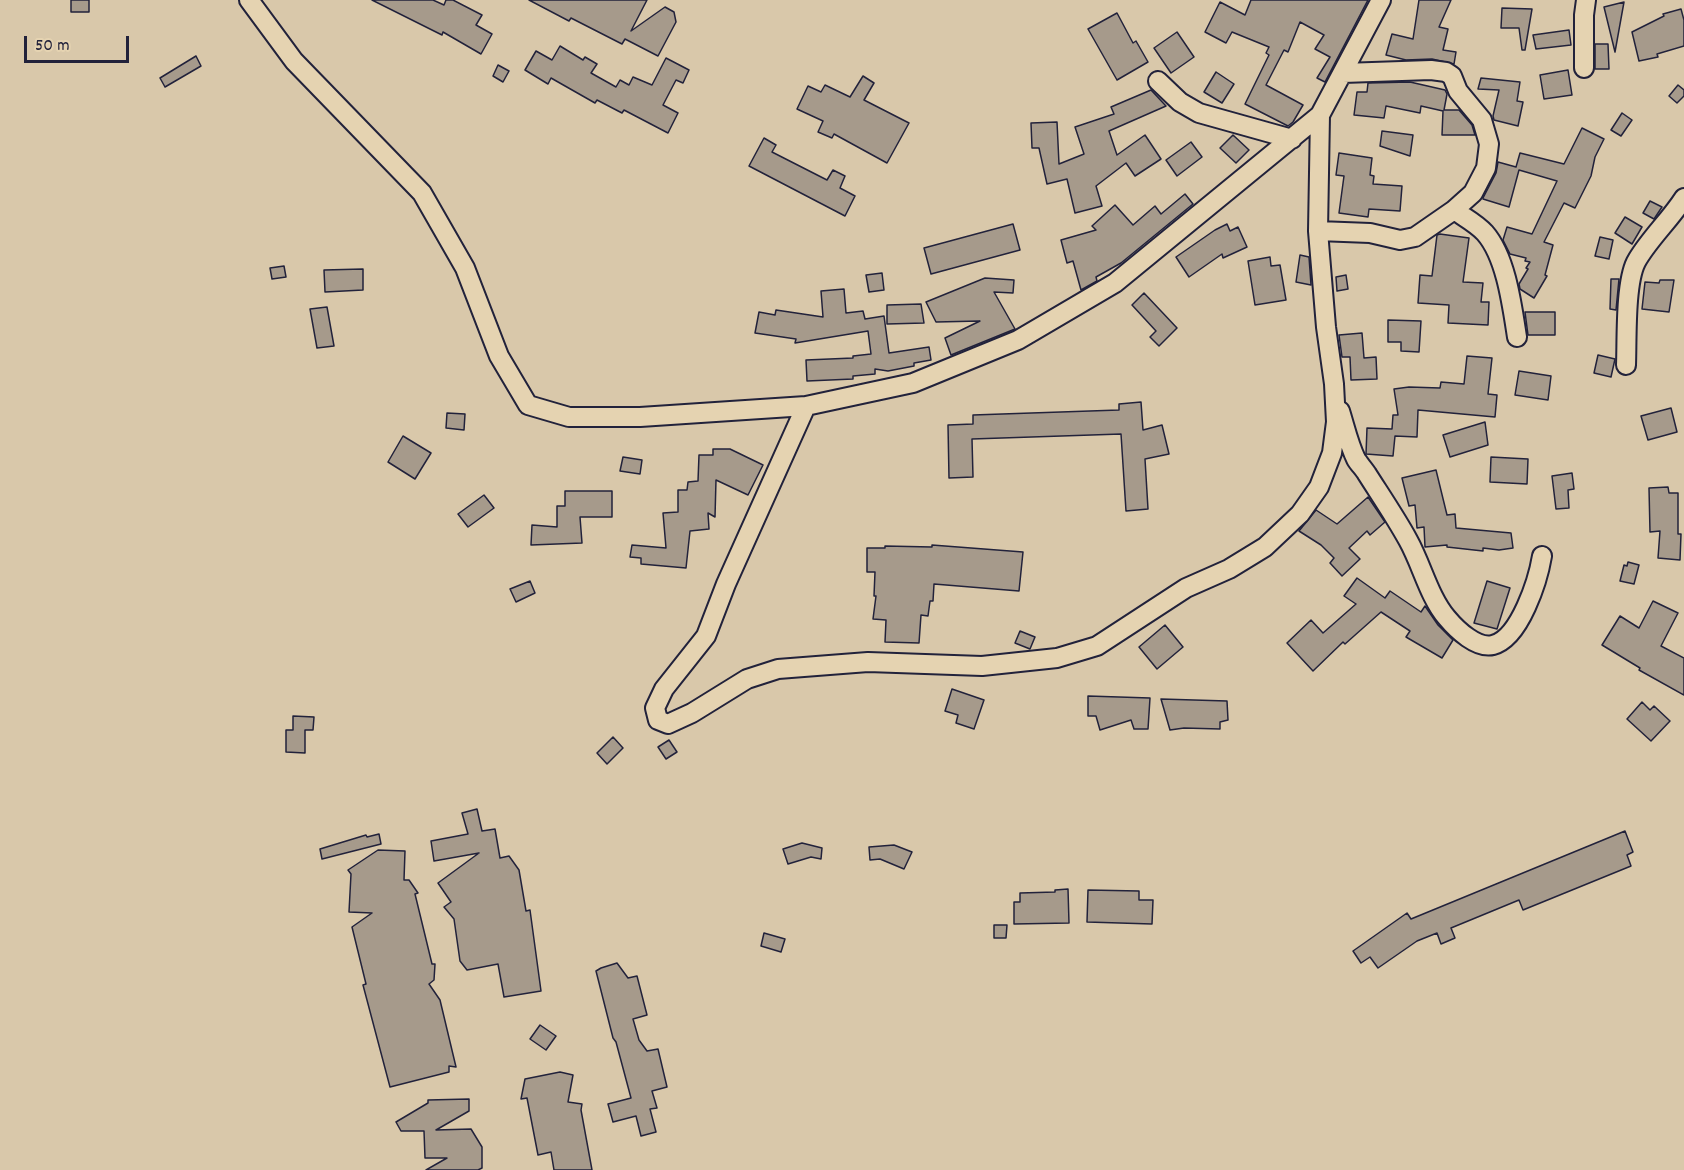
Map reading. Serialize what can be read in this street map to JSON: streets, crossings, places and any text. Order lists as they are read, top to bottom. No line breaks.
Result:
{"scale_bar":"50 m"}
